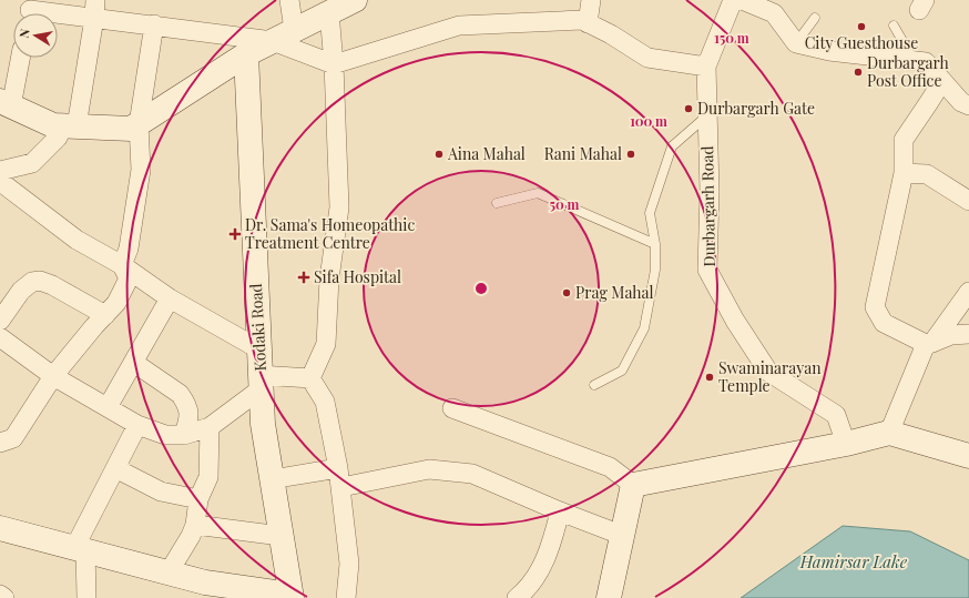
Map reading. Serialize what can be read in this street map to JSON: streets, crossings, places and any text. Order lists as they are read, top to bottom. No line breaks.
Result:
{"streets":{"street":["Durbargarh Road","Kodaki Road"]},"water":["Hamirsar Lake"],"places":{"other":["City Guesthouse","Durbargarh Post Office","Durbargarh Gate","Aina Mahal","Rani Mahal","Prag Mahal","Swaminarayan Temple"],"health":["Dr. Sama's Homeopathic Treatment Centre","Sifa Hospital"]},"north":"left","rings":["150 m","100 m","50 m"]}
